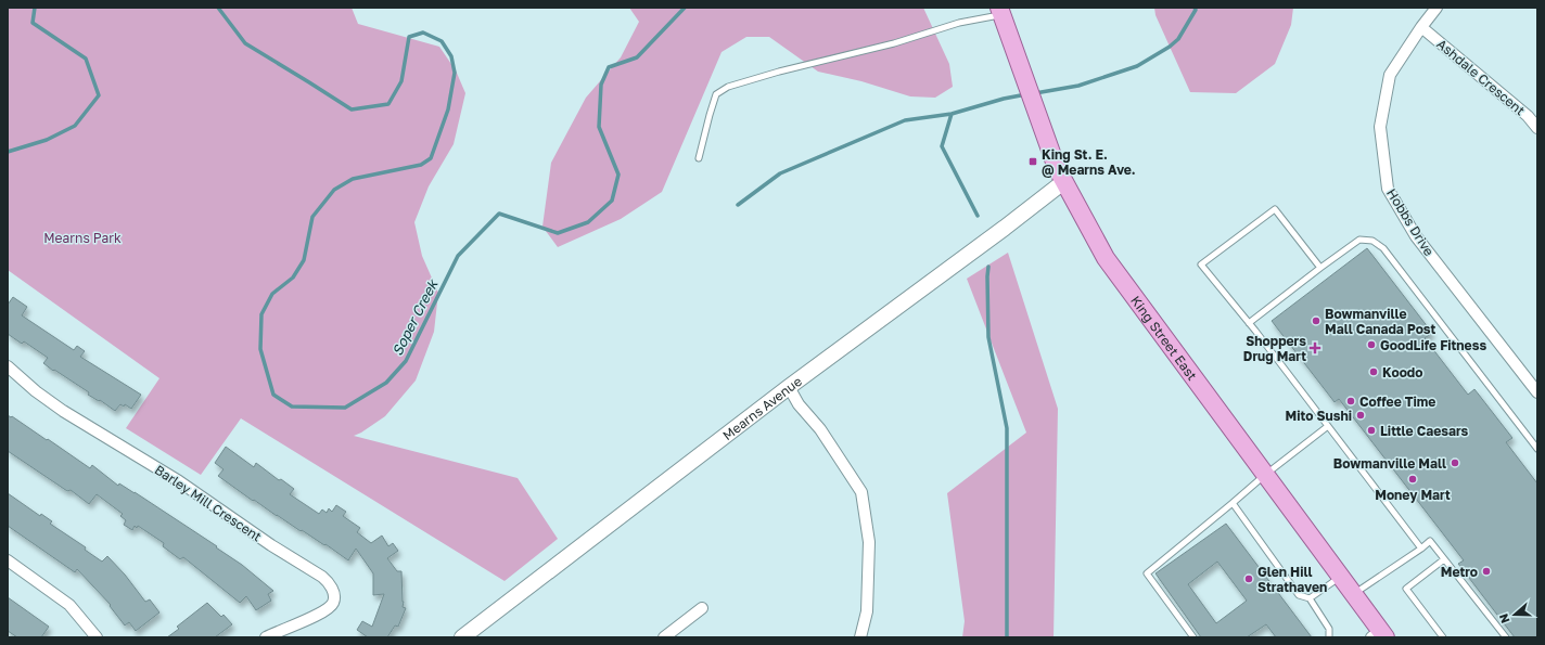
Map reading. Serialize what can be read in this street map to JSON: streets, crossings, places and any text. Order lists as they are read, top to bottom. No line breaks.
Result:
{"streets":{"main road":["King Street East"],"street":["Ashdale Crescent","Hobbs Drive","Mearns Avenue","Barley Mill Crescent"]},"crossings":[["Ashdale Crescent","Hobbs Drive"],["King Street East","Mearns Avenue"]],"water":["Soper Creek"],"parks":["Mearns Park"],"places":{"transit":["King St. E. @ Mearns Ave."],"other":["Bowmanville Mall Canada Post","GoodLife Fitness","Koodo","Coffee Time","Mito Sushi","Little Caesars","Bowmanville Mall","Money Mart","Metro","Glen Hill Strathaven"],"health":["Shoppers Drug Mart"]},"north":"left"}
